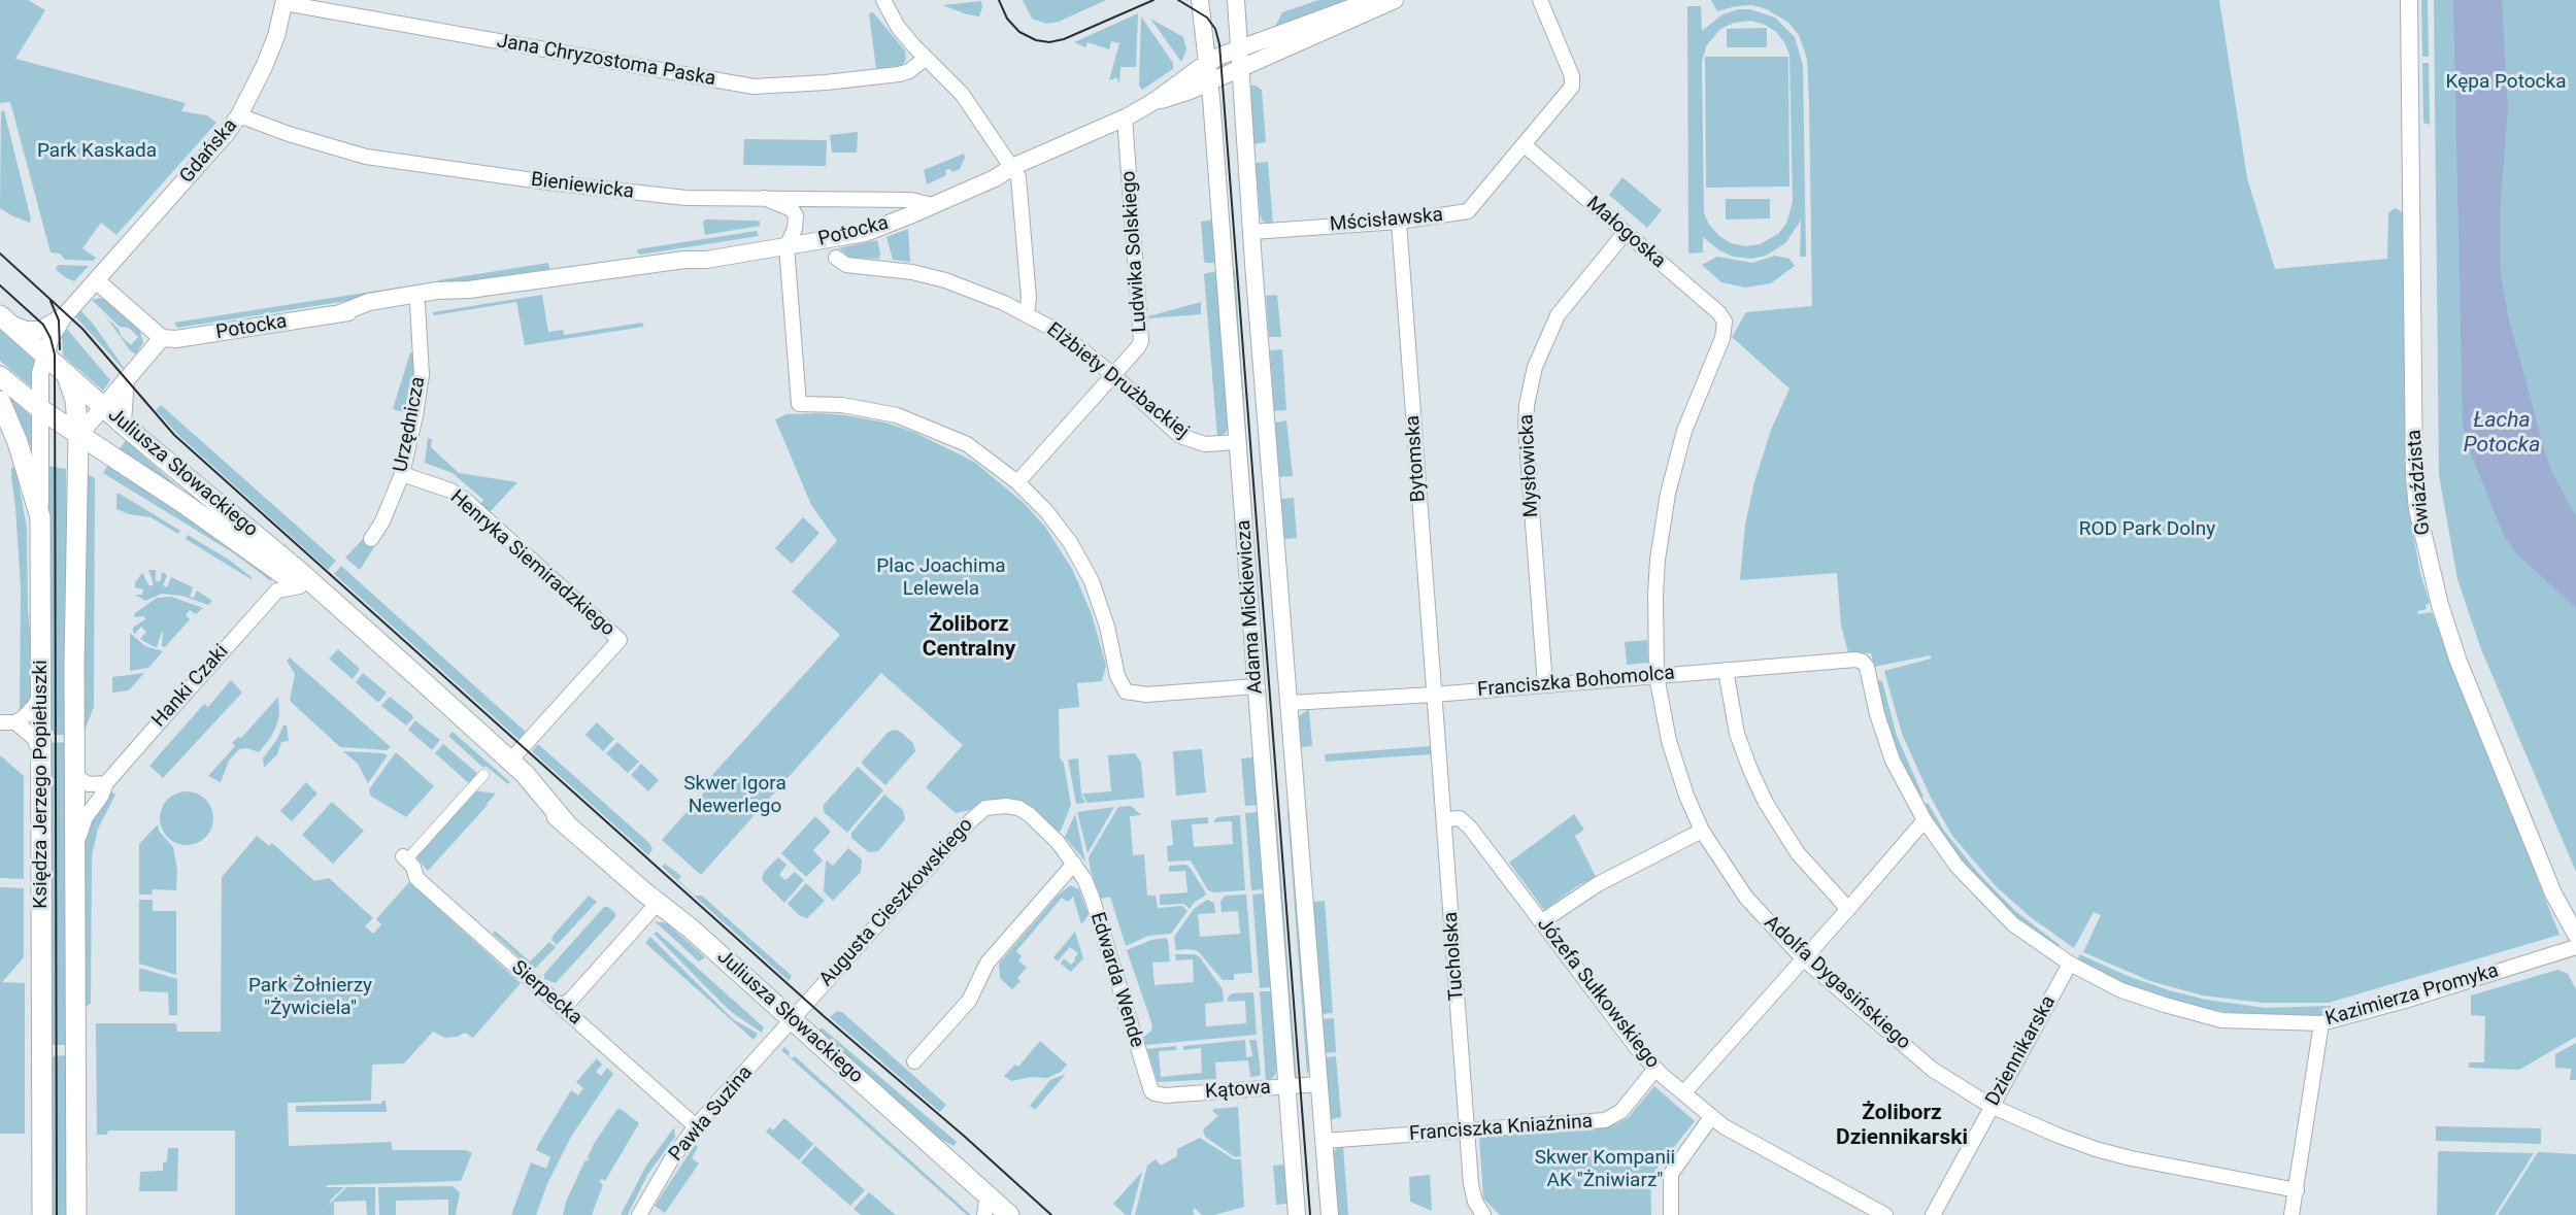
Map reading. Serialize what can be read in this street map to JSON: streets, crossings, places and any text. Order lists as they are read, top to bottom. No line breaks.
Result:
{"streets":{"main road":["Juliusza Słowackiego","Księdza Jerzego Popiełuszki"],"street":["Jana Chryzostoma Paska","Gdańska","Bieniewicka","Mścisławska","Potocka","Małogoska","Ludwika Solskiego","Elżbiety Drużbackiej","Urzędnicza","Bytomska","Mysłowicka","Gwiaździsta","Henryka Siemiradzkiego","Adama Mickiewicza","Franciszka Bohomolca","Hanki Czaki","Augusta Cieszkowskiego","Tucholska","Edwarda Wende","Adolfa Dygasińskiego","Sierpecka","Józefa Sułkowskiego","Kazimierza Promyka","Dziennikarska","Kątowa","Pawła Suzina","Franciszka Kniaźnina"]},"crossings":[["Jana Chryzostoma Paska","Gdańska"],["Gdańska","Bieniewicka"],["Gdańska","Juliusza Słowackiego"],["Gdańska","Księdza Jerzego Popiełuszki"],["Bieniewicka","Potocka"],["Mścisławska","Małogoska"],["Mścisławska","Bytomska"],["Mścisławska","Adama Mickiewicza"],["Potocka","Ludwika Solskiego"],["Potocka","Urzędnicza"],["Potocka","Adama Mickiewicza"],["Małogoska","Mysłowicka"],["Małogoska","Adolfa Dygasińskiego"],["Ludwika Solskiego","Elżbiety Drużbackiej"],["Elżbiety Drużbackiej","Adama Mickiewicza"],["Urzędnicza","Henryka Siemiradzkiego"],["Bytomska","Franciszka Bohomolca"],["Bytomska","Tucholska"],["Mysłowicka","Franciszka Bohomolca"],["Juliusza Słowackiego","Henryka Siemiradzkiego"],["Juliusza Słowackiego","Księdza Jerzego Popiełuszki"],["Juliusza Słowackiego","Augusta Cieszkowskiego"],["Juliusza Słowackiego","Pawła Suzina"],["Adama Mickiewicza","Franciszka Bohomolca"],["Adama Mickiewicza","Kątowa"],["Adama Mickiewicza","Franciszka Kniaźnina"],["Franciszka Bohomolca","Tucholska"],["Franciszka Bohomolca","Adolfa Dygasińskiego"],["Franciszka Bohomolca","Kazimierza Promyka"],["Hanki Czaki","Księdza Jerzego Popiełuszki"],["Augusta Cieszkowskiego","Edwarda Wende"],["Augusta Cieszkowskiego","Pawła Suzina"],["Tucholska","Józefa Sułkowskiego"],["Tucholska","Franciszka Kniaźnina"],["Edwarda Wende","Kątowa"],["Adolfa Dygasińskiego","Dziennikarska"],["Sierpecka","Pawła Suzina"],["Józefa Sułkowskiego","Franciszka Kniaźnina"],["Kazimierza Promyka","Dziennikarska"]],"districts":["Żoliborz Centralny","Żoliborz Dziennikarski"],"water":["Łacha Potocka"],"parks":["Kępa Potocka","Park Kaskada","ROD Park Dolny","Plac Joachima Lelewela","Skwer Igora Newerlego","Park Żołnierzy \"Żywiciela\"","Skwer Kompanii AK \"Żniwiarz\""]}
